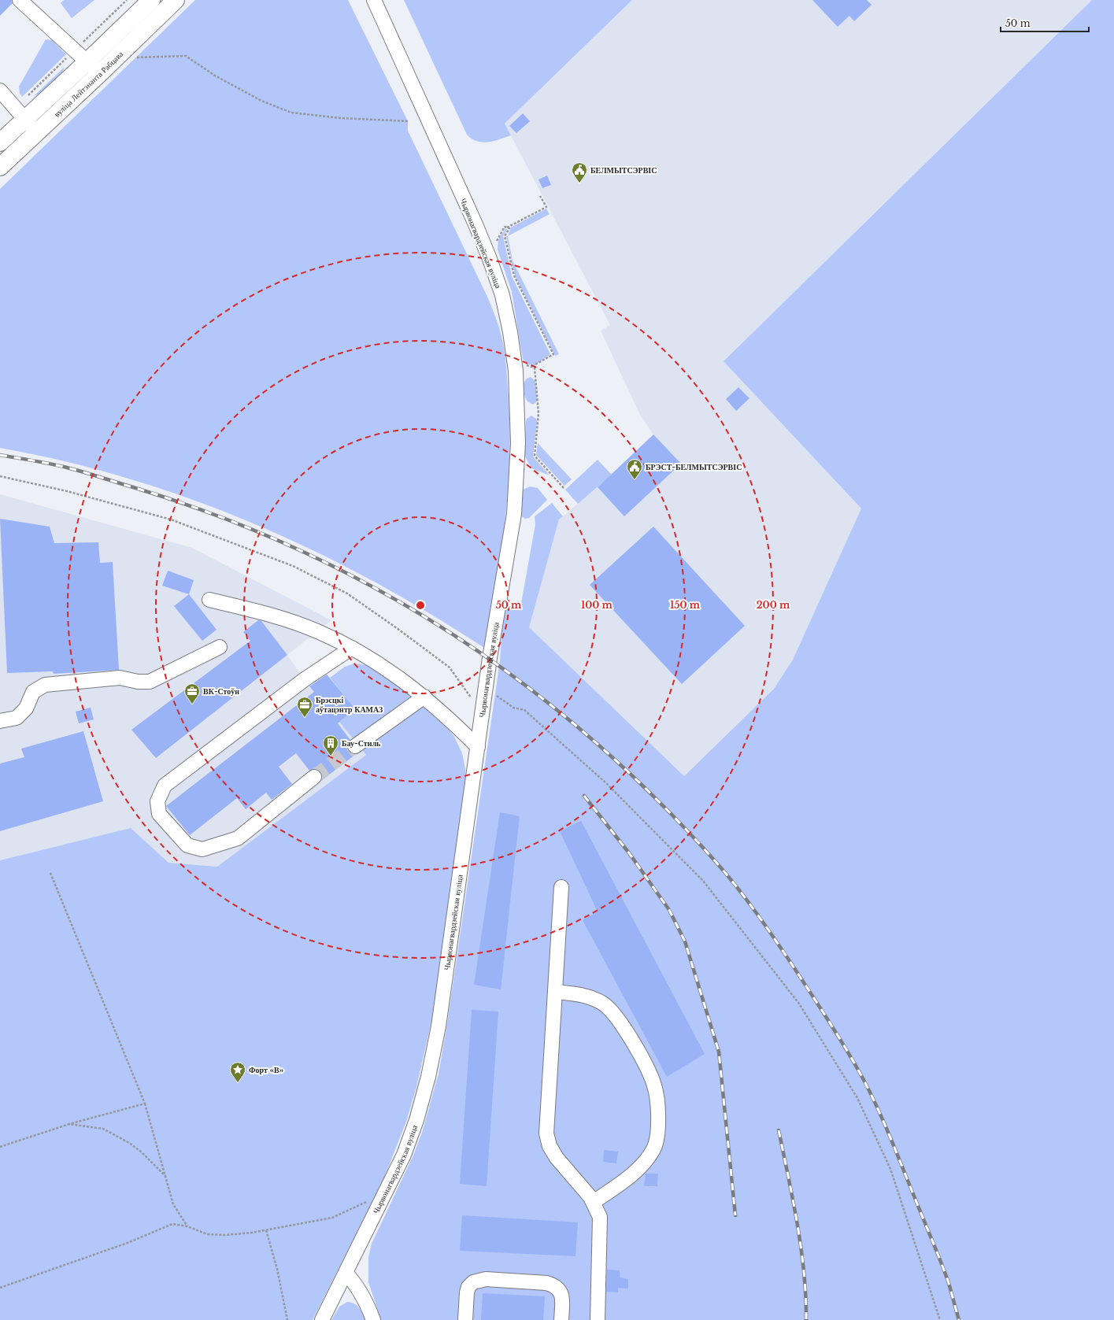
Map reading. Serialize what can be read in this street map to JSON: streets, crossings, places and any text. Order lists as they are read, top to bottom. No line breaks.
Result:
{"streets":{"highway":["вуліца Лейтэнанта Рабцава"],"street":["Чырвонагвардзейская вуліца"]},"places":{"public building":["БЕЛМЫТСЭРВІС","БРЭСТ-БЕЛМЫТСЭРВІС"],"office":["ВК-Стоўн","Брэсцкі аўтацэнтр КАМАЗ"],"building":["Бау-Стиль"],"place":["Форт «В»"]},"scale_bar":"50 m","rings":["50 m","100 m","150 m","200 m"]}
